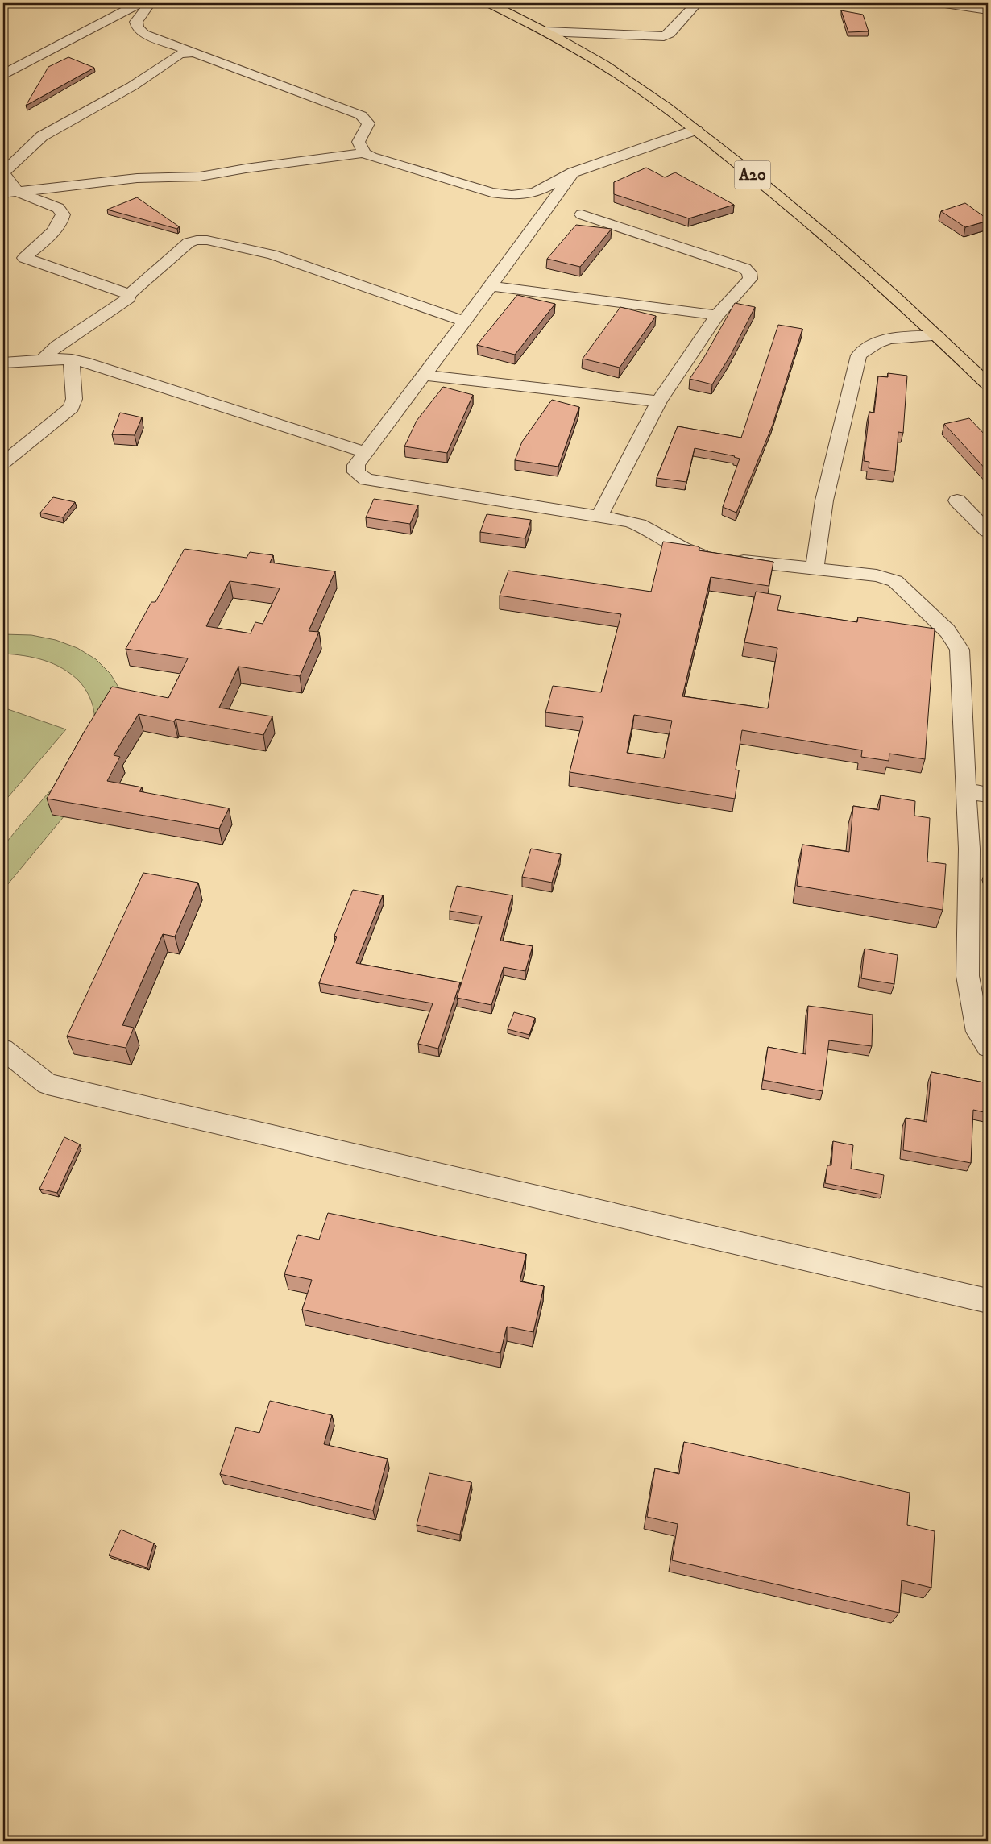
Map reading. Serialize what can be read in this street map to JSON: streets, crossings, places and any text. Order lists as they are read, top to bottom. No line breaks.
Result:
{"streets":{"main road":["A20"]}}
